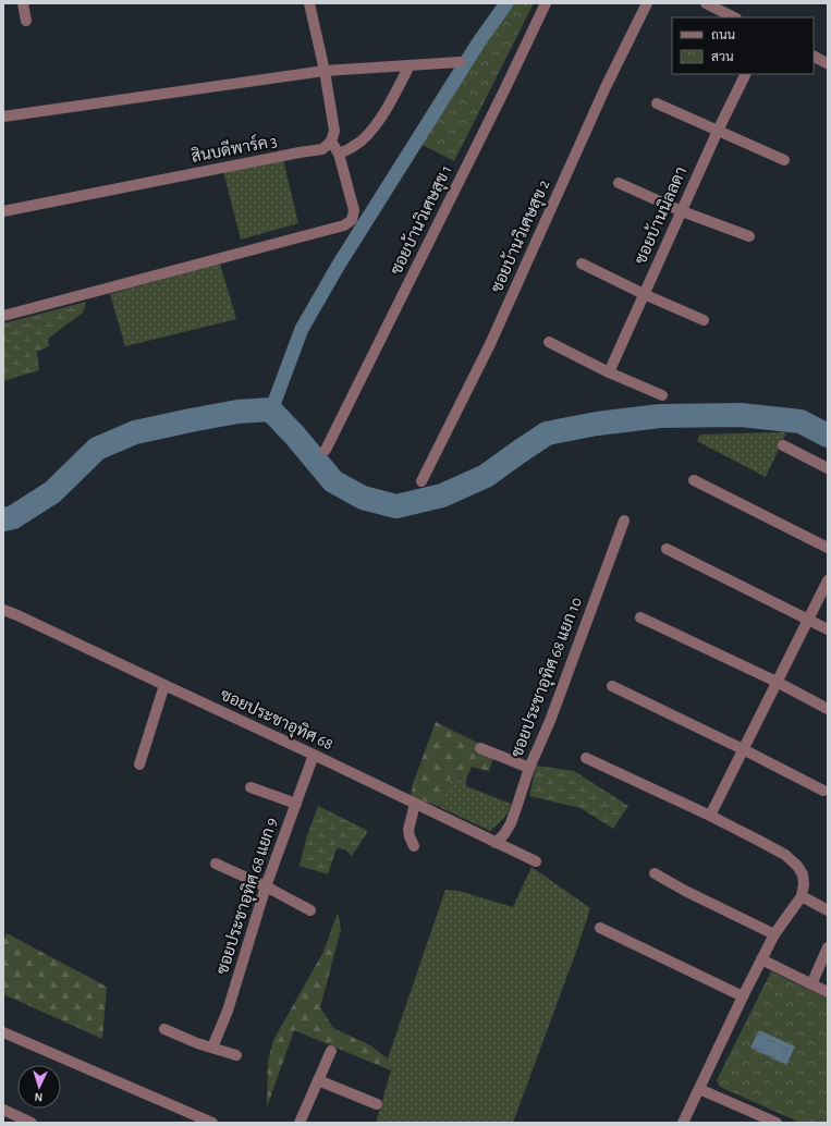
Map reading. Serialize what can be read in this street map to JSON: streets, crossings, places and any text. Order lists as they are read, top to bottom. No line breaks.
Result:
{"streets":{"street":["สินบดีพาร์ค 3","ซอยบ้านนิลลดา","ซอยบ้านวิเศษสุข 1","ซอยบ้านวิเศษสุข 2","ซอยประชาอุทิศ 68 แยก 10","ซอยประชาอุทิศ 68","ซอยประชาอุทิศ 68 แยก 9"]},"crossings":[["ซอยประชาอุทิศ 68 แยก 10","ซอยประชาอุทิศ 68"],["ซอยประชาอุทิศ 68","ซอยประชาอุทิศ 68 แยก 9"]],"legend":["ถนน","สวน"],"north":"bottom"}
